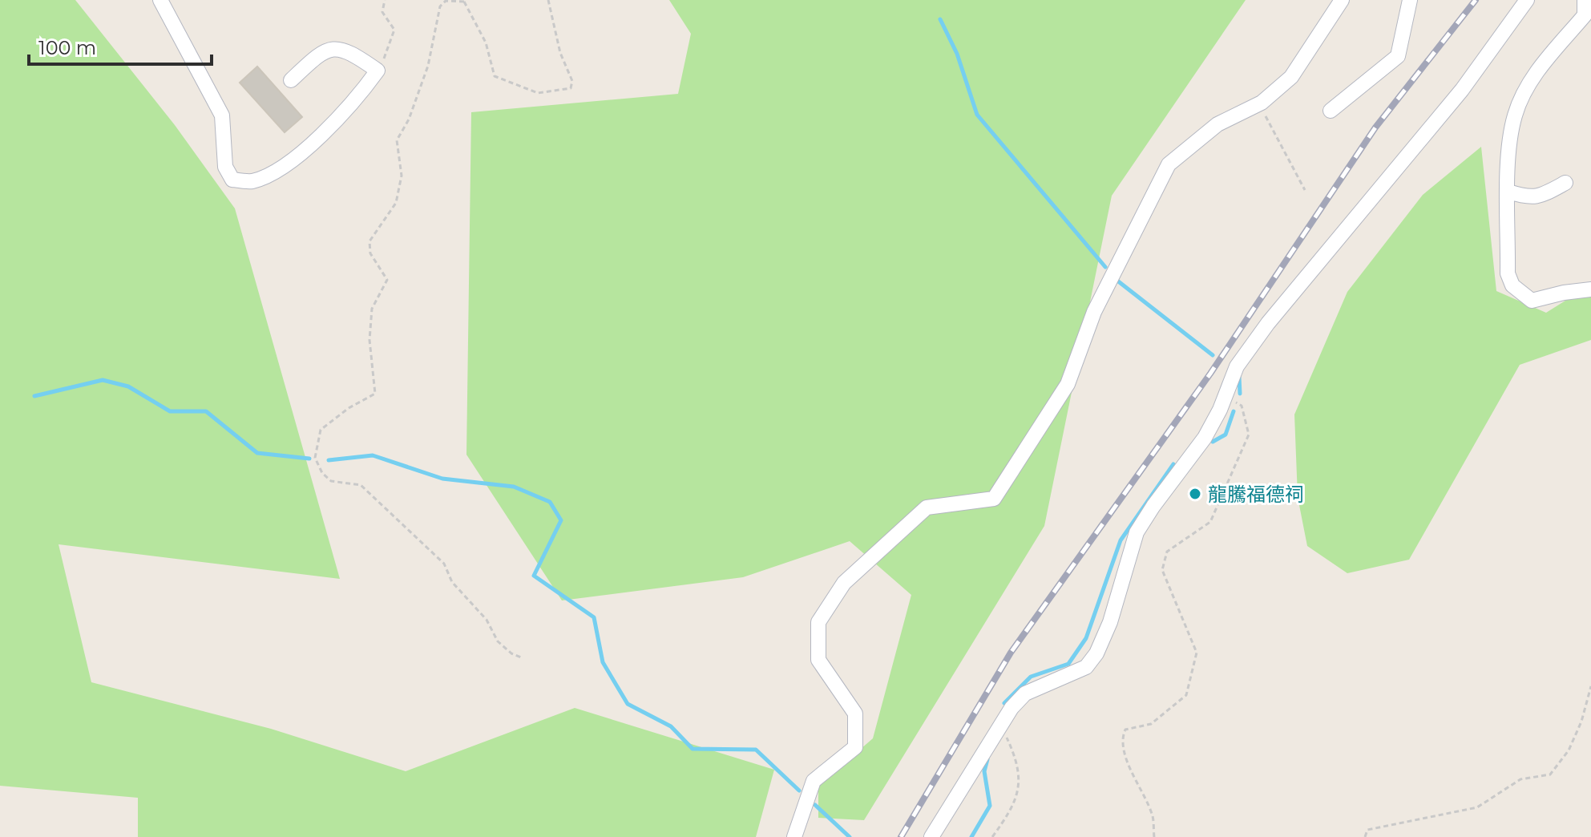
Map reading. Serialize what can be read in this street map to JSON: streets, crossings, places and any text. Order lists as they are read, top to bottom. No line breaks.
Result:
{"places":["龍騰福德祠"],"scale_bar":"100 m"}
